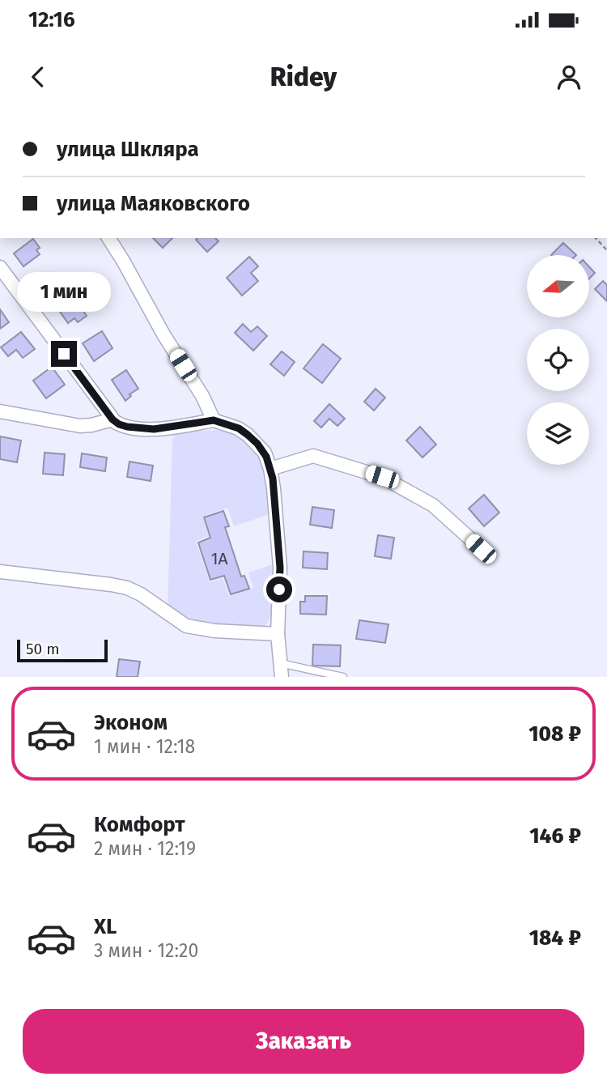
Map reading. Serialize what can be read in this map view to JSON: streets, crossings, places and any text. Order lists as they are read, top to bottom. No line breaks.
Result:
{"house_numbers":["1А"],"scale_bar":"50 m","north":"left","page":{"status":"12:16","header":"Ridey","banner":["улица Шкляра","улица Маяковского"],"bubble":"1 мин","scale":"50 m","list":[{"name":"Эконом","note":"1 мин · 12:18","value":"108 ₽"},{"name":"Комфорт","note":"2 мин · 12:19","value":"146 ₽"},{"name":"XL","note":"3 мин · 12:20","value":"184 ₽"}],"buttons":"Заказать"}}
